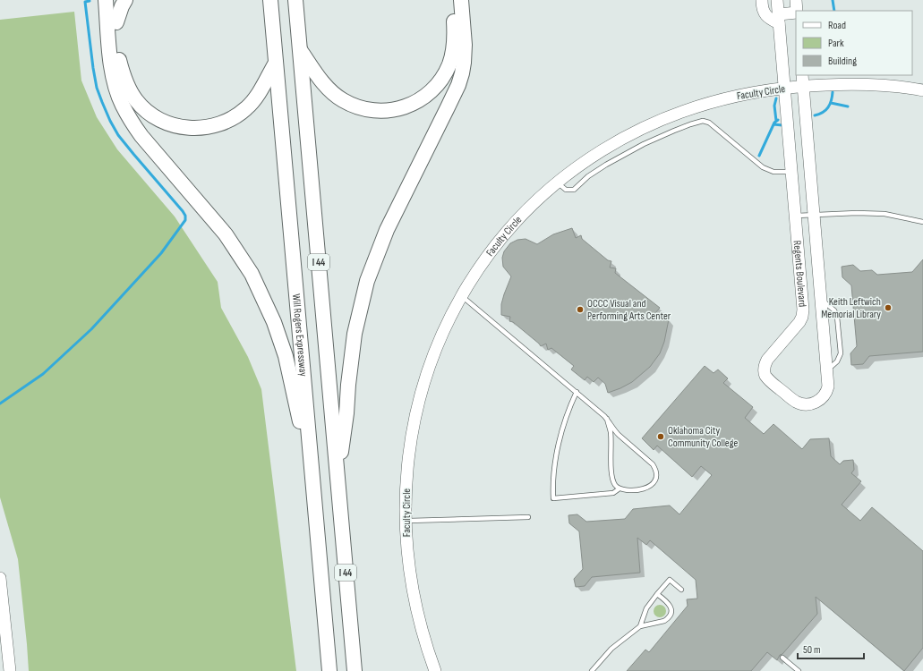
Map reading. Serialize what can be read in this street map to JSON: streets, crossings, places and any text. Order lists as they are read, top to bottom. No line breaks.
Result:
{"streets":{"highway":["I 44","Will Rogers Expressway"],"street":["Faculty Circle","Regents Boulevard"]},"crossings":[["Faculty Circle","Regents Boulevard"]],"places":["Keith Leftwich Memorial Library","OCCC Visual and Performing Arts Center","Oklahoma City Community College"],"legend":["Road","Park","Building"],"scale_bar":"50 m"}
